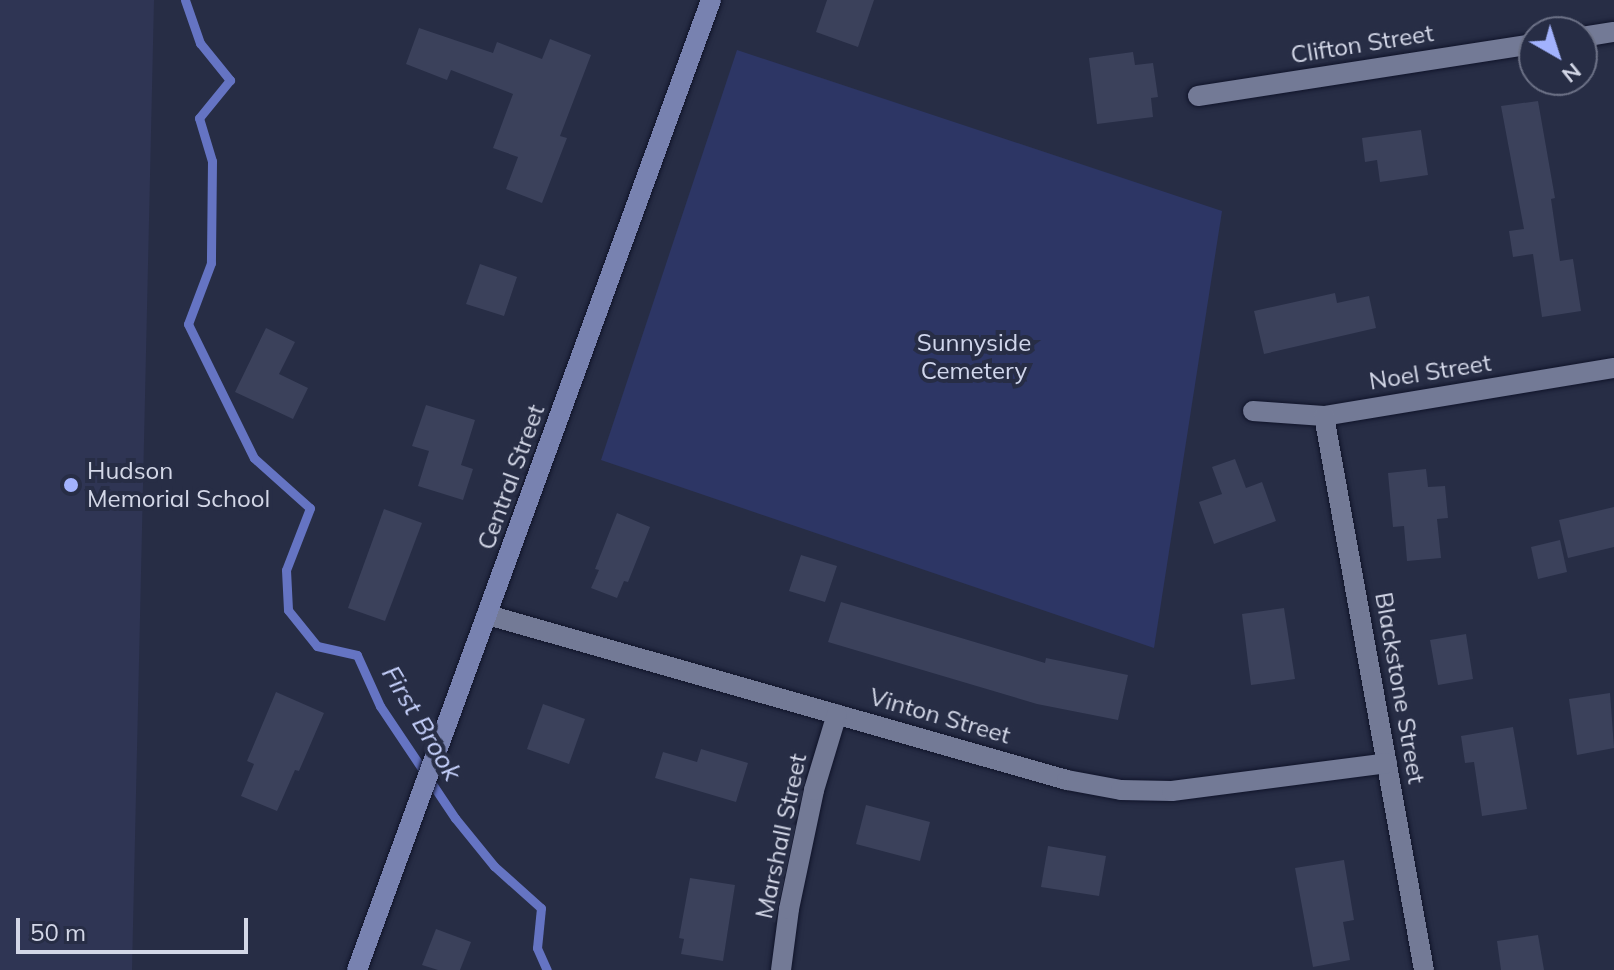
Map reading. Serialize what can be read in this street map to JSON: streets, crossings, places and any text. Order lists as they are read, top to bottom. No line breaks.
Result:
{"streets":{"street":["Clifton Street","Noel Street","Central Street","Blackstone Street","Vinton Street","Marshall Street"]},"crossings":[["Noel Street","Blackstone Street"],["Central Street","Vinton Street"],["Blackstone Street","Vinton Street"],["Vinton Street","Marshall Street"]],"water":["First Brook"],"parks":["Sunnyside Cemetery"],"places":["Hudson Memorial School"],"scale_bar":"50 m","north":"bottom right"}
